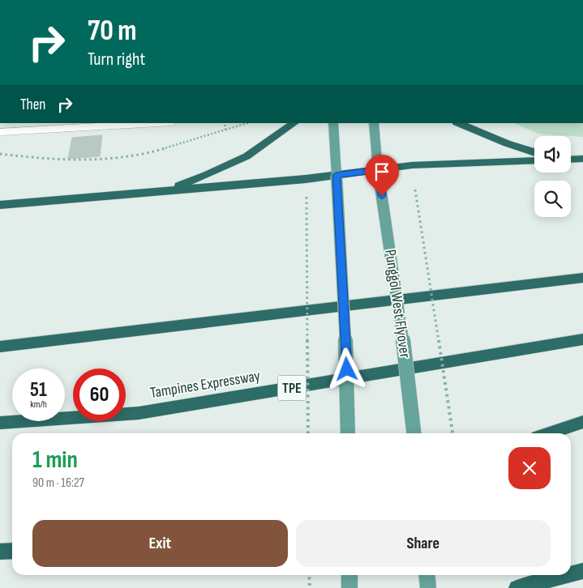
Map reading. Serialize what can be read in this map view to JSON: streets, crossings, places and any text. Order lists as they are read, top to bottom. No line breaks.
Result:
{"streets":{"highway":["Tampines Expressway","TPE"],"main road":["Punggol West Flyover"]},"page":{"turn":["70 m","Turn right"],"then":"Then","speed":"51 km/h","limit":"60","heading":["1 min","90 m · 16:27"],"buttons":["Exit","Share"]}}
